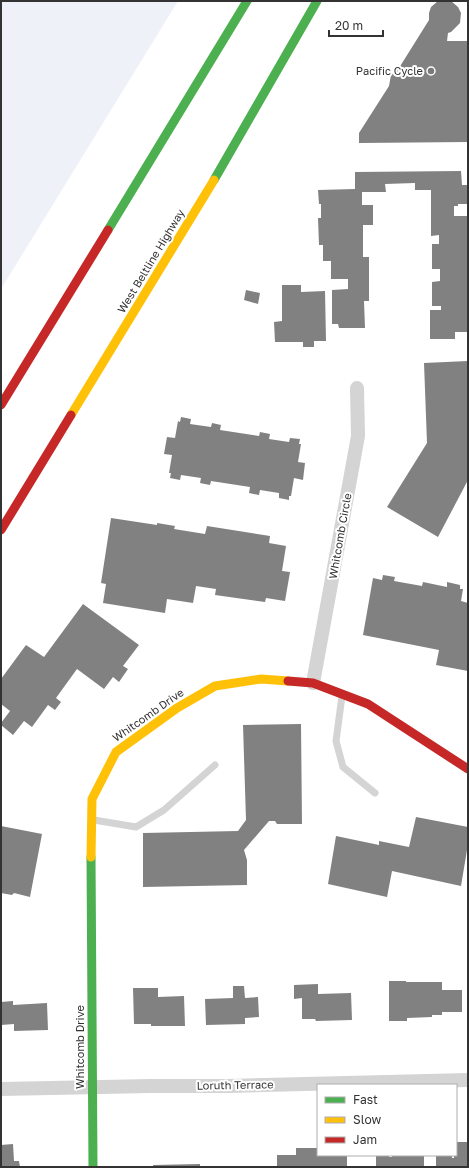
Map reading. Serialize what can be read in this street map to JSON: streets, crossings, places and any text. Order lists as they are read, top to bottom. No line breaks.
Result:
{"streets":{"main road":["West Beltline Highway","Whitcomb Drive"],"street":["Whitcomb Circle","Loruth Terrace"]},"crossings":[["Whitcomb Circle","Whitcomb Drive"],["Whitcomb Drive","Loruth Terrace"]],"places":["Pacific Cycle"],"legend":["Fast","Slow","Jam"],"scale_bar":"20 m"}
